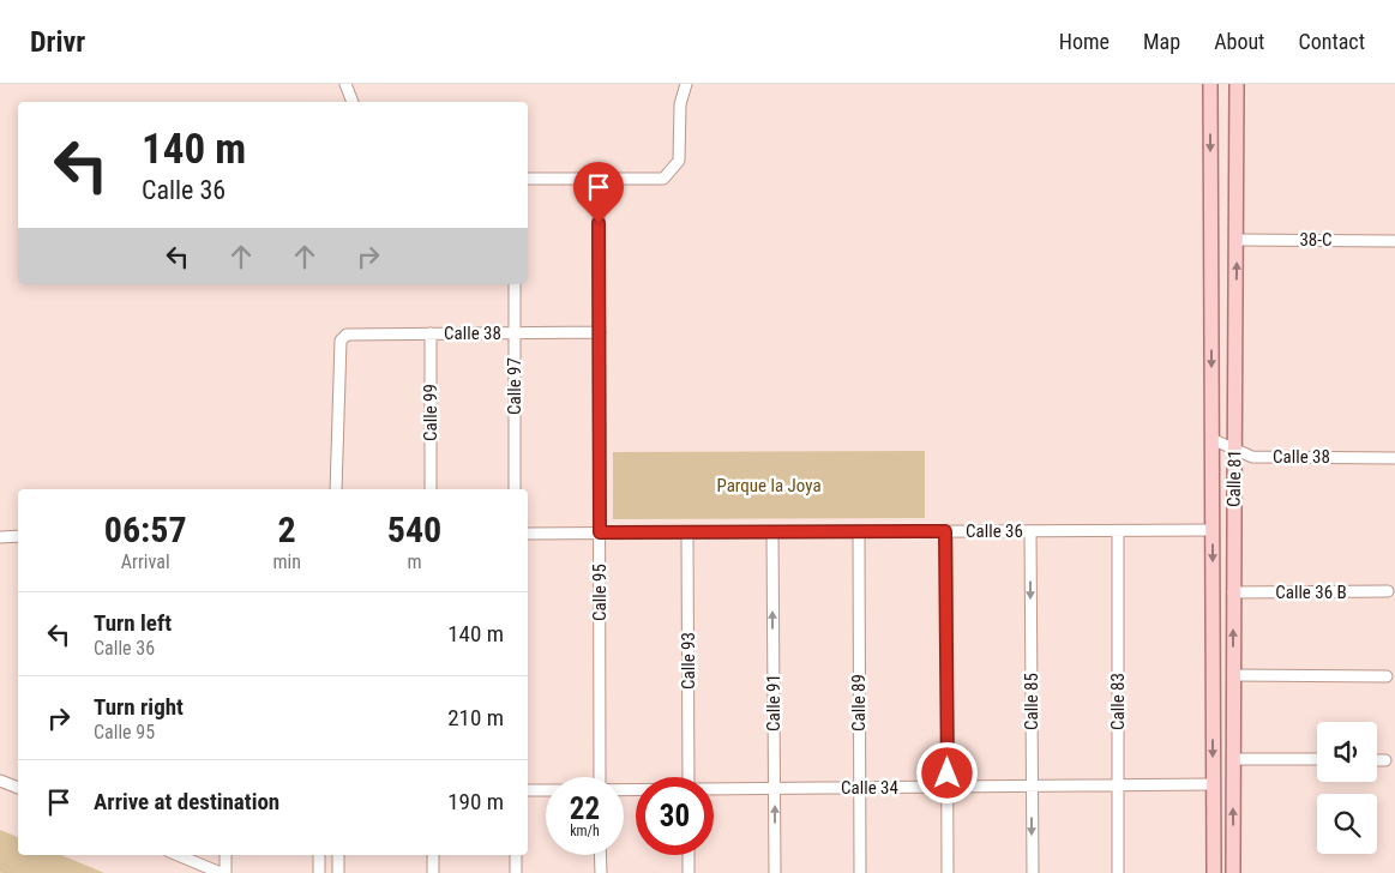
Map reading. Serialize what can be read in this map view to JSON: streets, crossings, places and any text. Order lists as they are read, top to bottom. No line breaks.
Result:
{"streets":{"main road":["Calle 81"],"street":["38-C","Calle 38","Calle 97","Calle 99","Calle 36","Calle 95","Calle 36 B","Calle 93","Calle 85","Calle 83","Calle 91","Calle 89","Calle 34"]},"crossings":[["38-C","Calle 81"],["Calle 38","Calle 97"],["Calle 38","Calle 99"],["Calle 38","Calle 81"],["Calle 38","Calle 95"],["Calle 81","Calle 36"],["Calle 81","Calle 36 B"],["Calle 81","Calle 34"],["Calle 36","Calle 95"],["Calle 36","Calle 93"],["Calle 36","Calle 85"],["Calle 36","Calle 83"],["Calle 36","Calle 91"],["Calle 36","Calle 89"],["Calle 85","Calle 34"],["Calle 83","Calle 34"],["Calle 91","Calle 34"],["Calle 89","Calle 34"]],"one_way":["Calle 91"],"parks":["Parque la Joya"],"page":{"header":"Drivr","nav":["Home","Map","About","Contact"],"turn":["140 m","Calle 36"],"eta":["06:57","Arrival","2","min","540","m"],"list":[{"name":"Turn left","note":"Calle 36","value":"140 m"},{"name":"Turn right","note":"Calle 95","value":"210 m"},{"name":"Arrive at destination","value":"190 m"}],"speed":"22 km/h","limit":"30"}}
